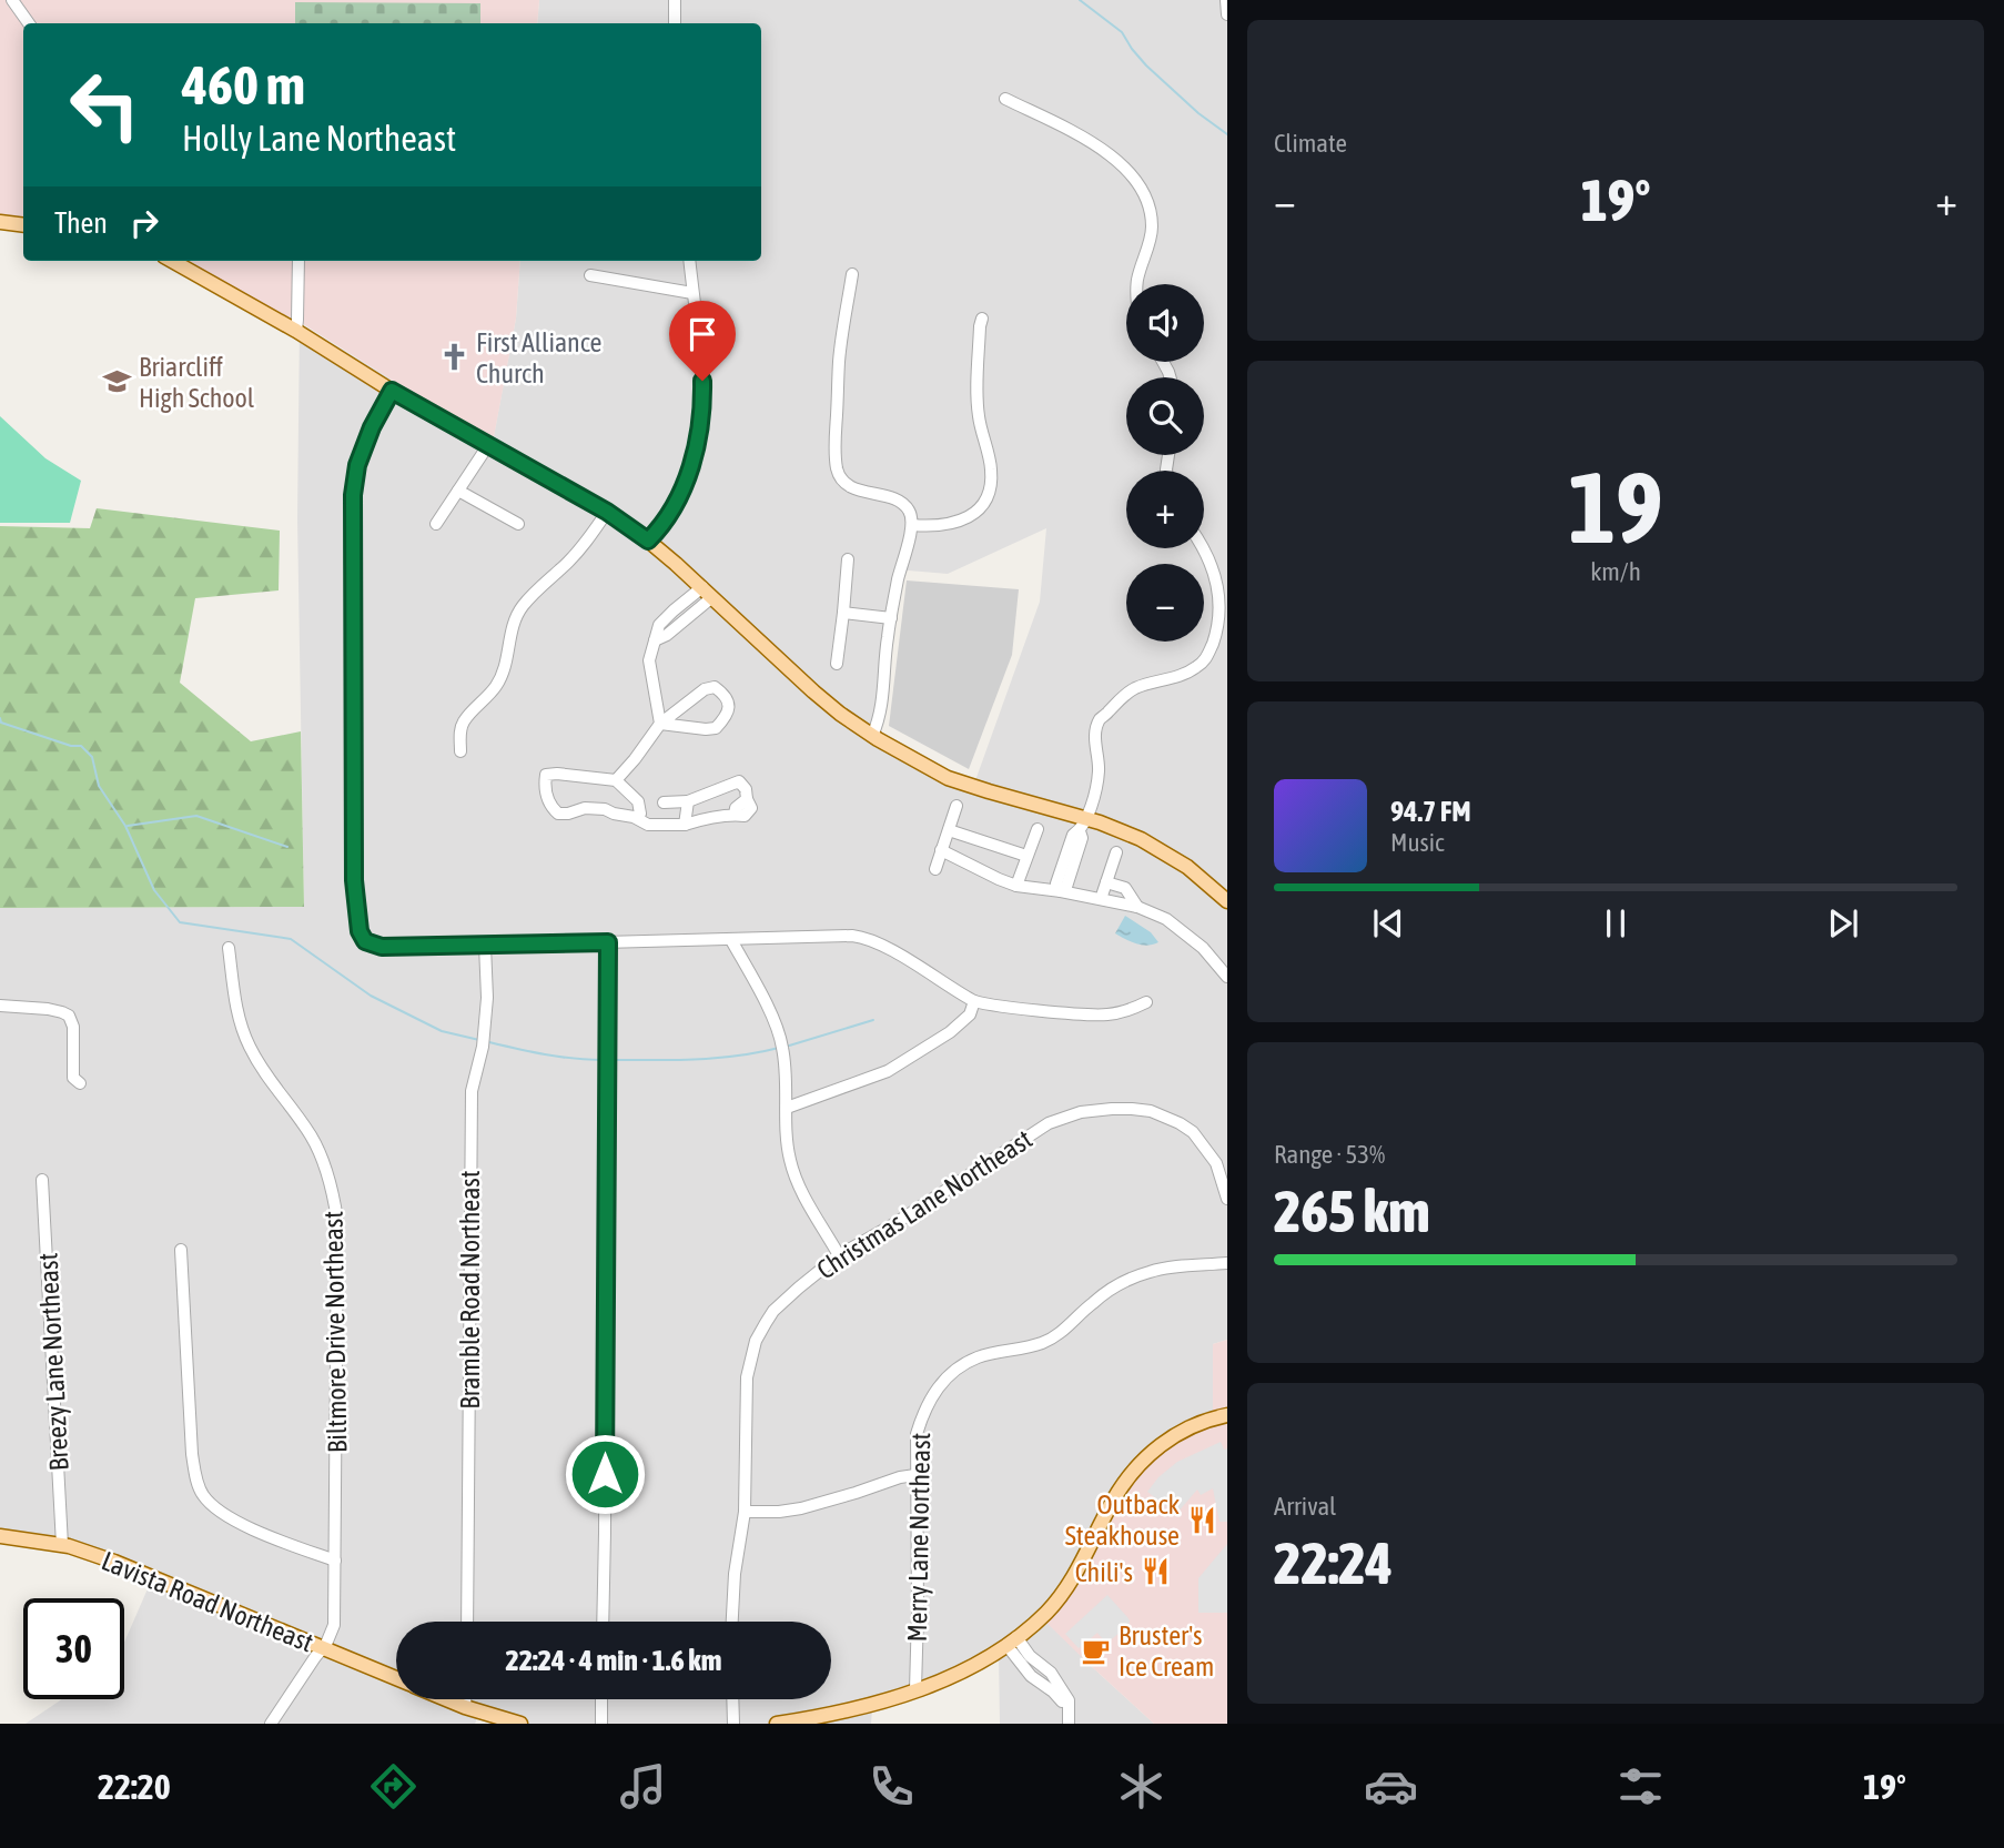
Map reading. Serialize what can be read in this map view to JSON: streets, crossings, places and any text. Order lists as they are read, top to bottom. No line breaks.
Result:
{"streets":{"main road":["Lavista Road Northeast"],"street":["Christmas Lane Northeast","Bramble Road Northeast","Biltmore Drive Northeast","Breezy Lane Northeast","Merry Lane Northeast"]},"crossings":[["Biltmore Drive Northeast","Lavista Road Northeast"],["Breezy Lane Northeast","Lavista Road Northeast"]],"places":{"church":["First Alliance Church"],"school or university":["Briarcliff High School"],"restaurant":["Outback Steakhouse","Chili's"],"cafe":["Bruster's Ice Cream"]},"page":{"tile":["Climate",["19","km/h"],["Range · 53%","265 km"],["Arrival","22:24"]],"turn":["460 m","Holly Lane Northeast"],"heat":["−","19°","+"],"then":"Then","map_buttons":["+","−"],"song":["94.7 FM","Music"],"limit":"30","trip":"22:24 · 4 min · 1.6 km","tabs":["22:20","19°"]}}
